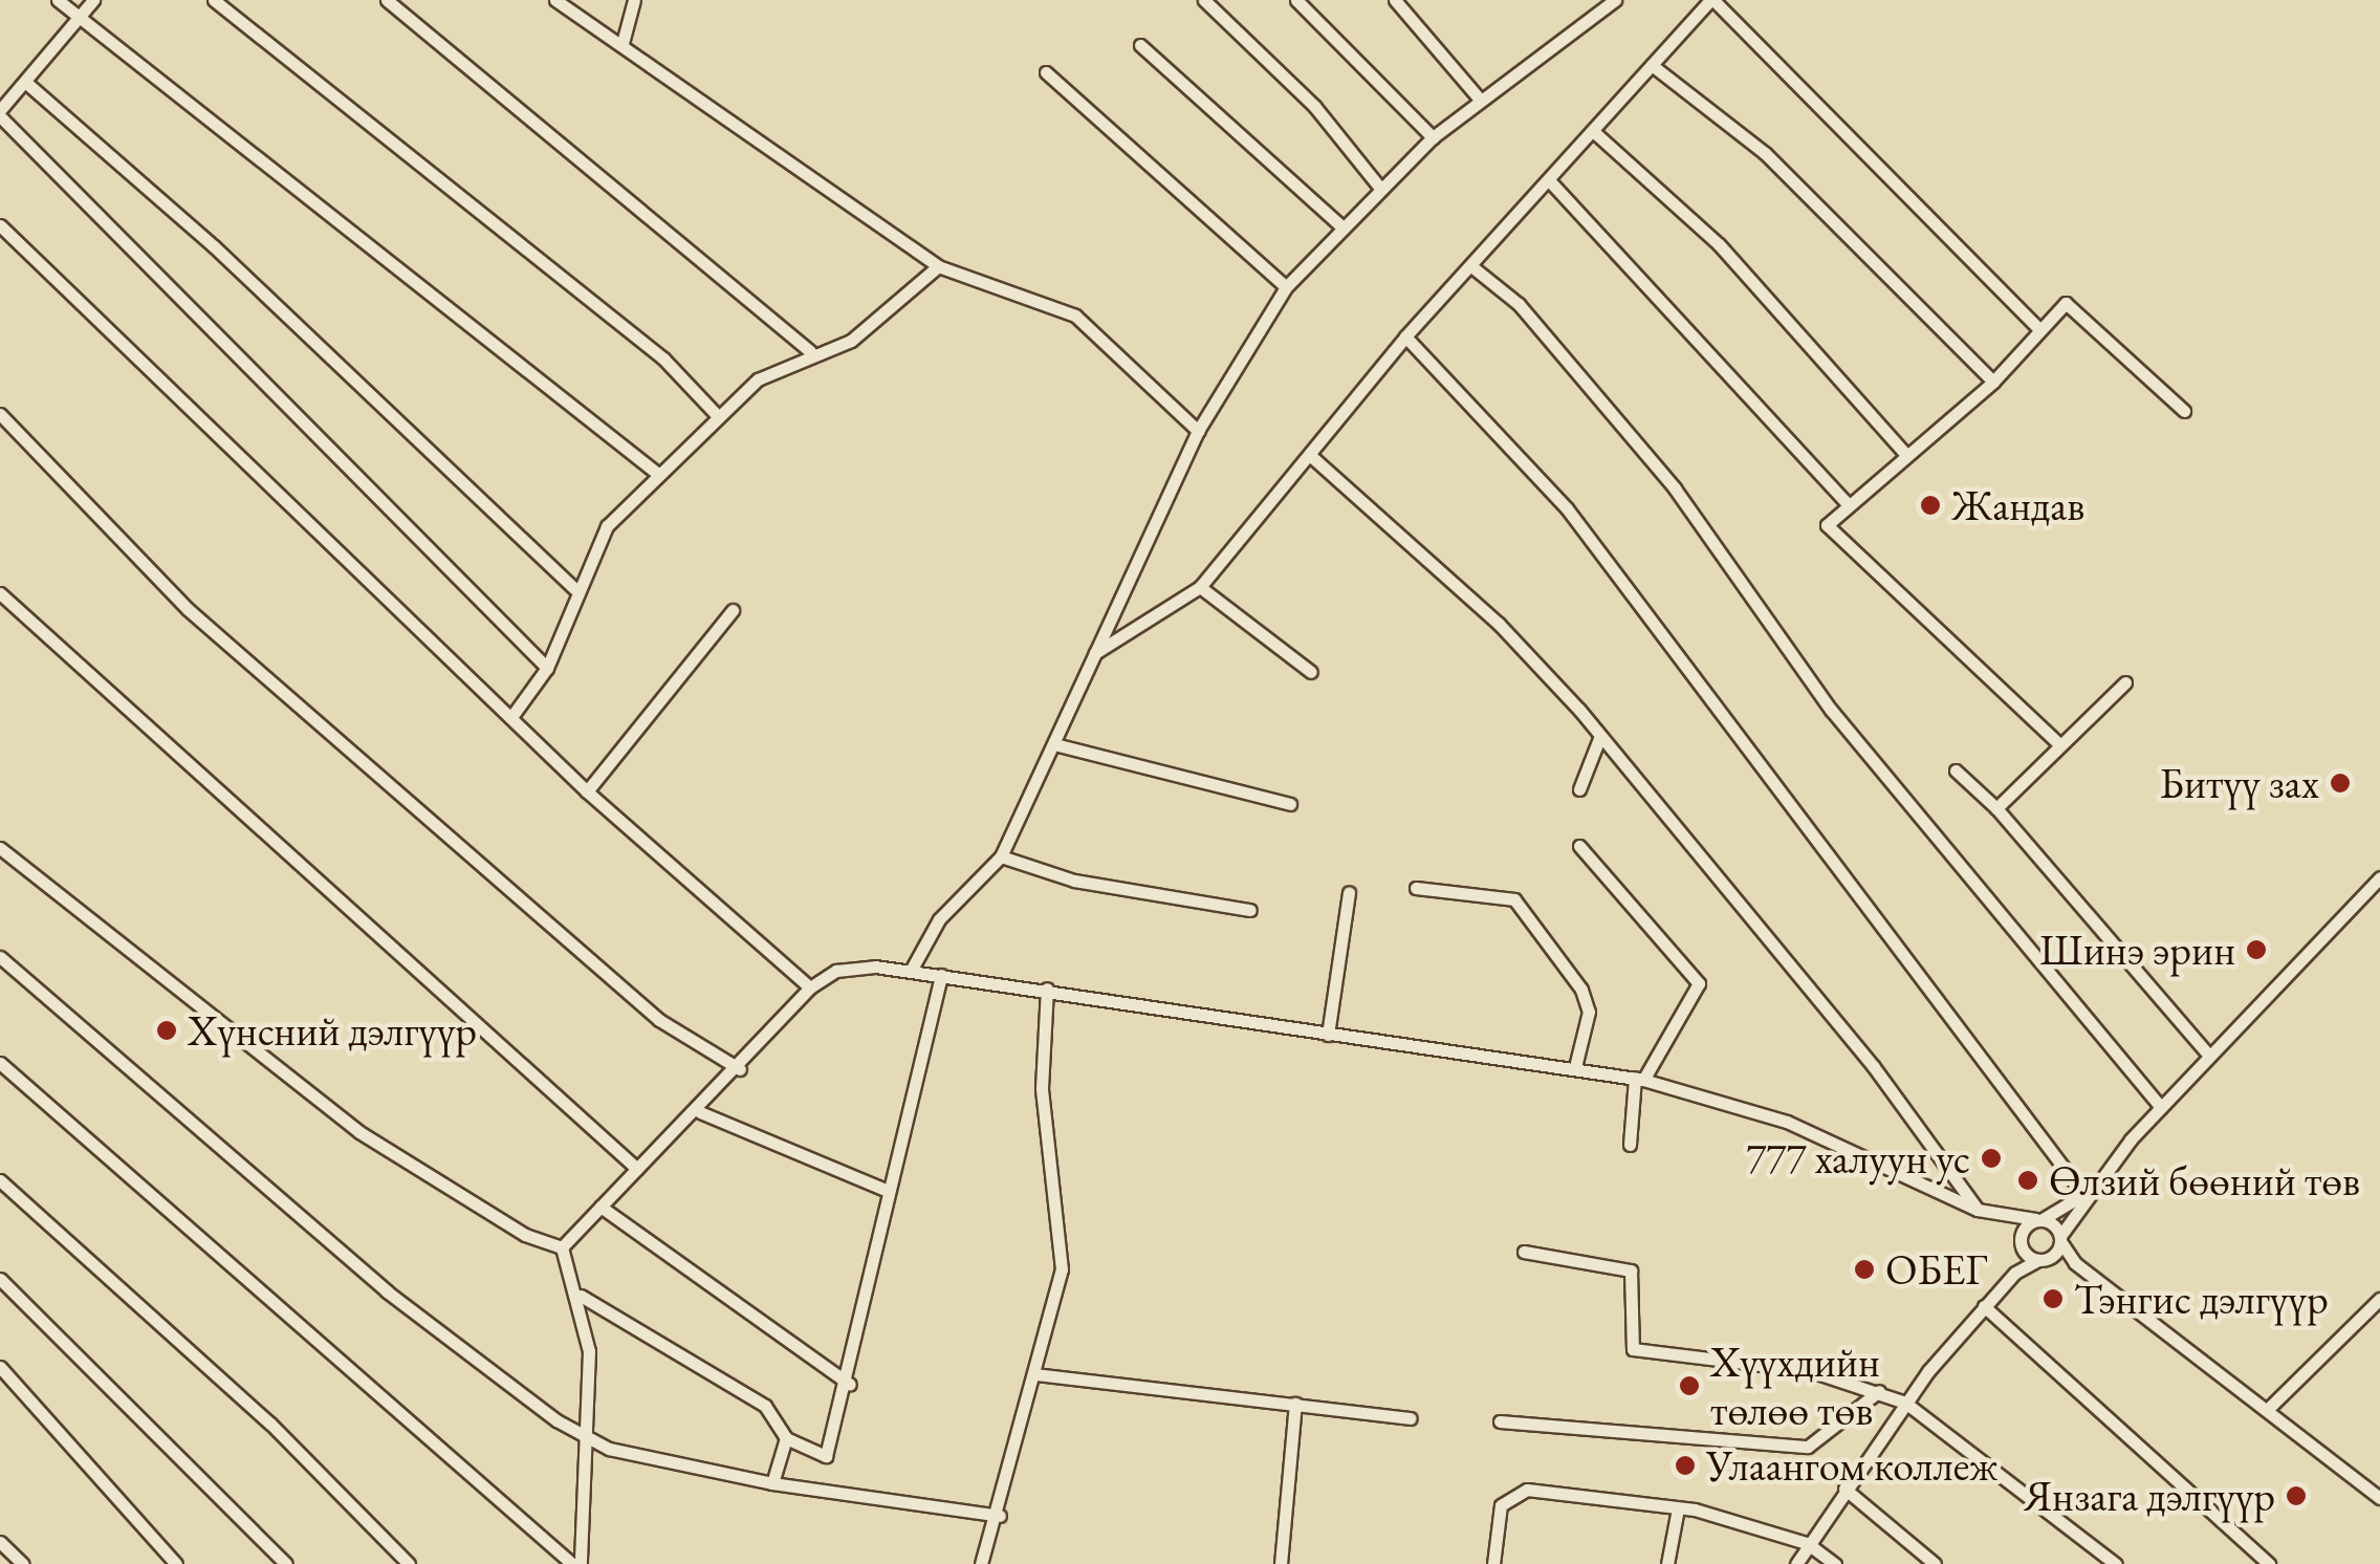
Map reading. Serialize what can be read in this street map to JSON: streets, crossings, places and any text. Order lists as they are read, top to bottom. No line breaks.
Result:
{"places":["Жандав","Битүү зах","Шинэ эрин","Хүнсний дэлгүүр","777 халуун ус","Өлзий бөөний төв","ОБЕГ","Тэнгис дэлгүүр","Хүүхдийн төлөө төв","Улаангом коллеж","Янзага дэлгүүр"]}
